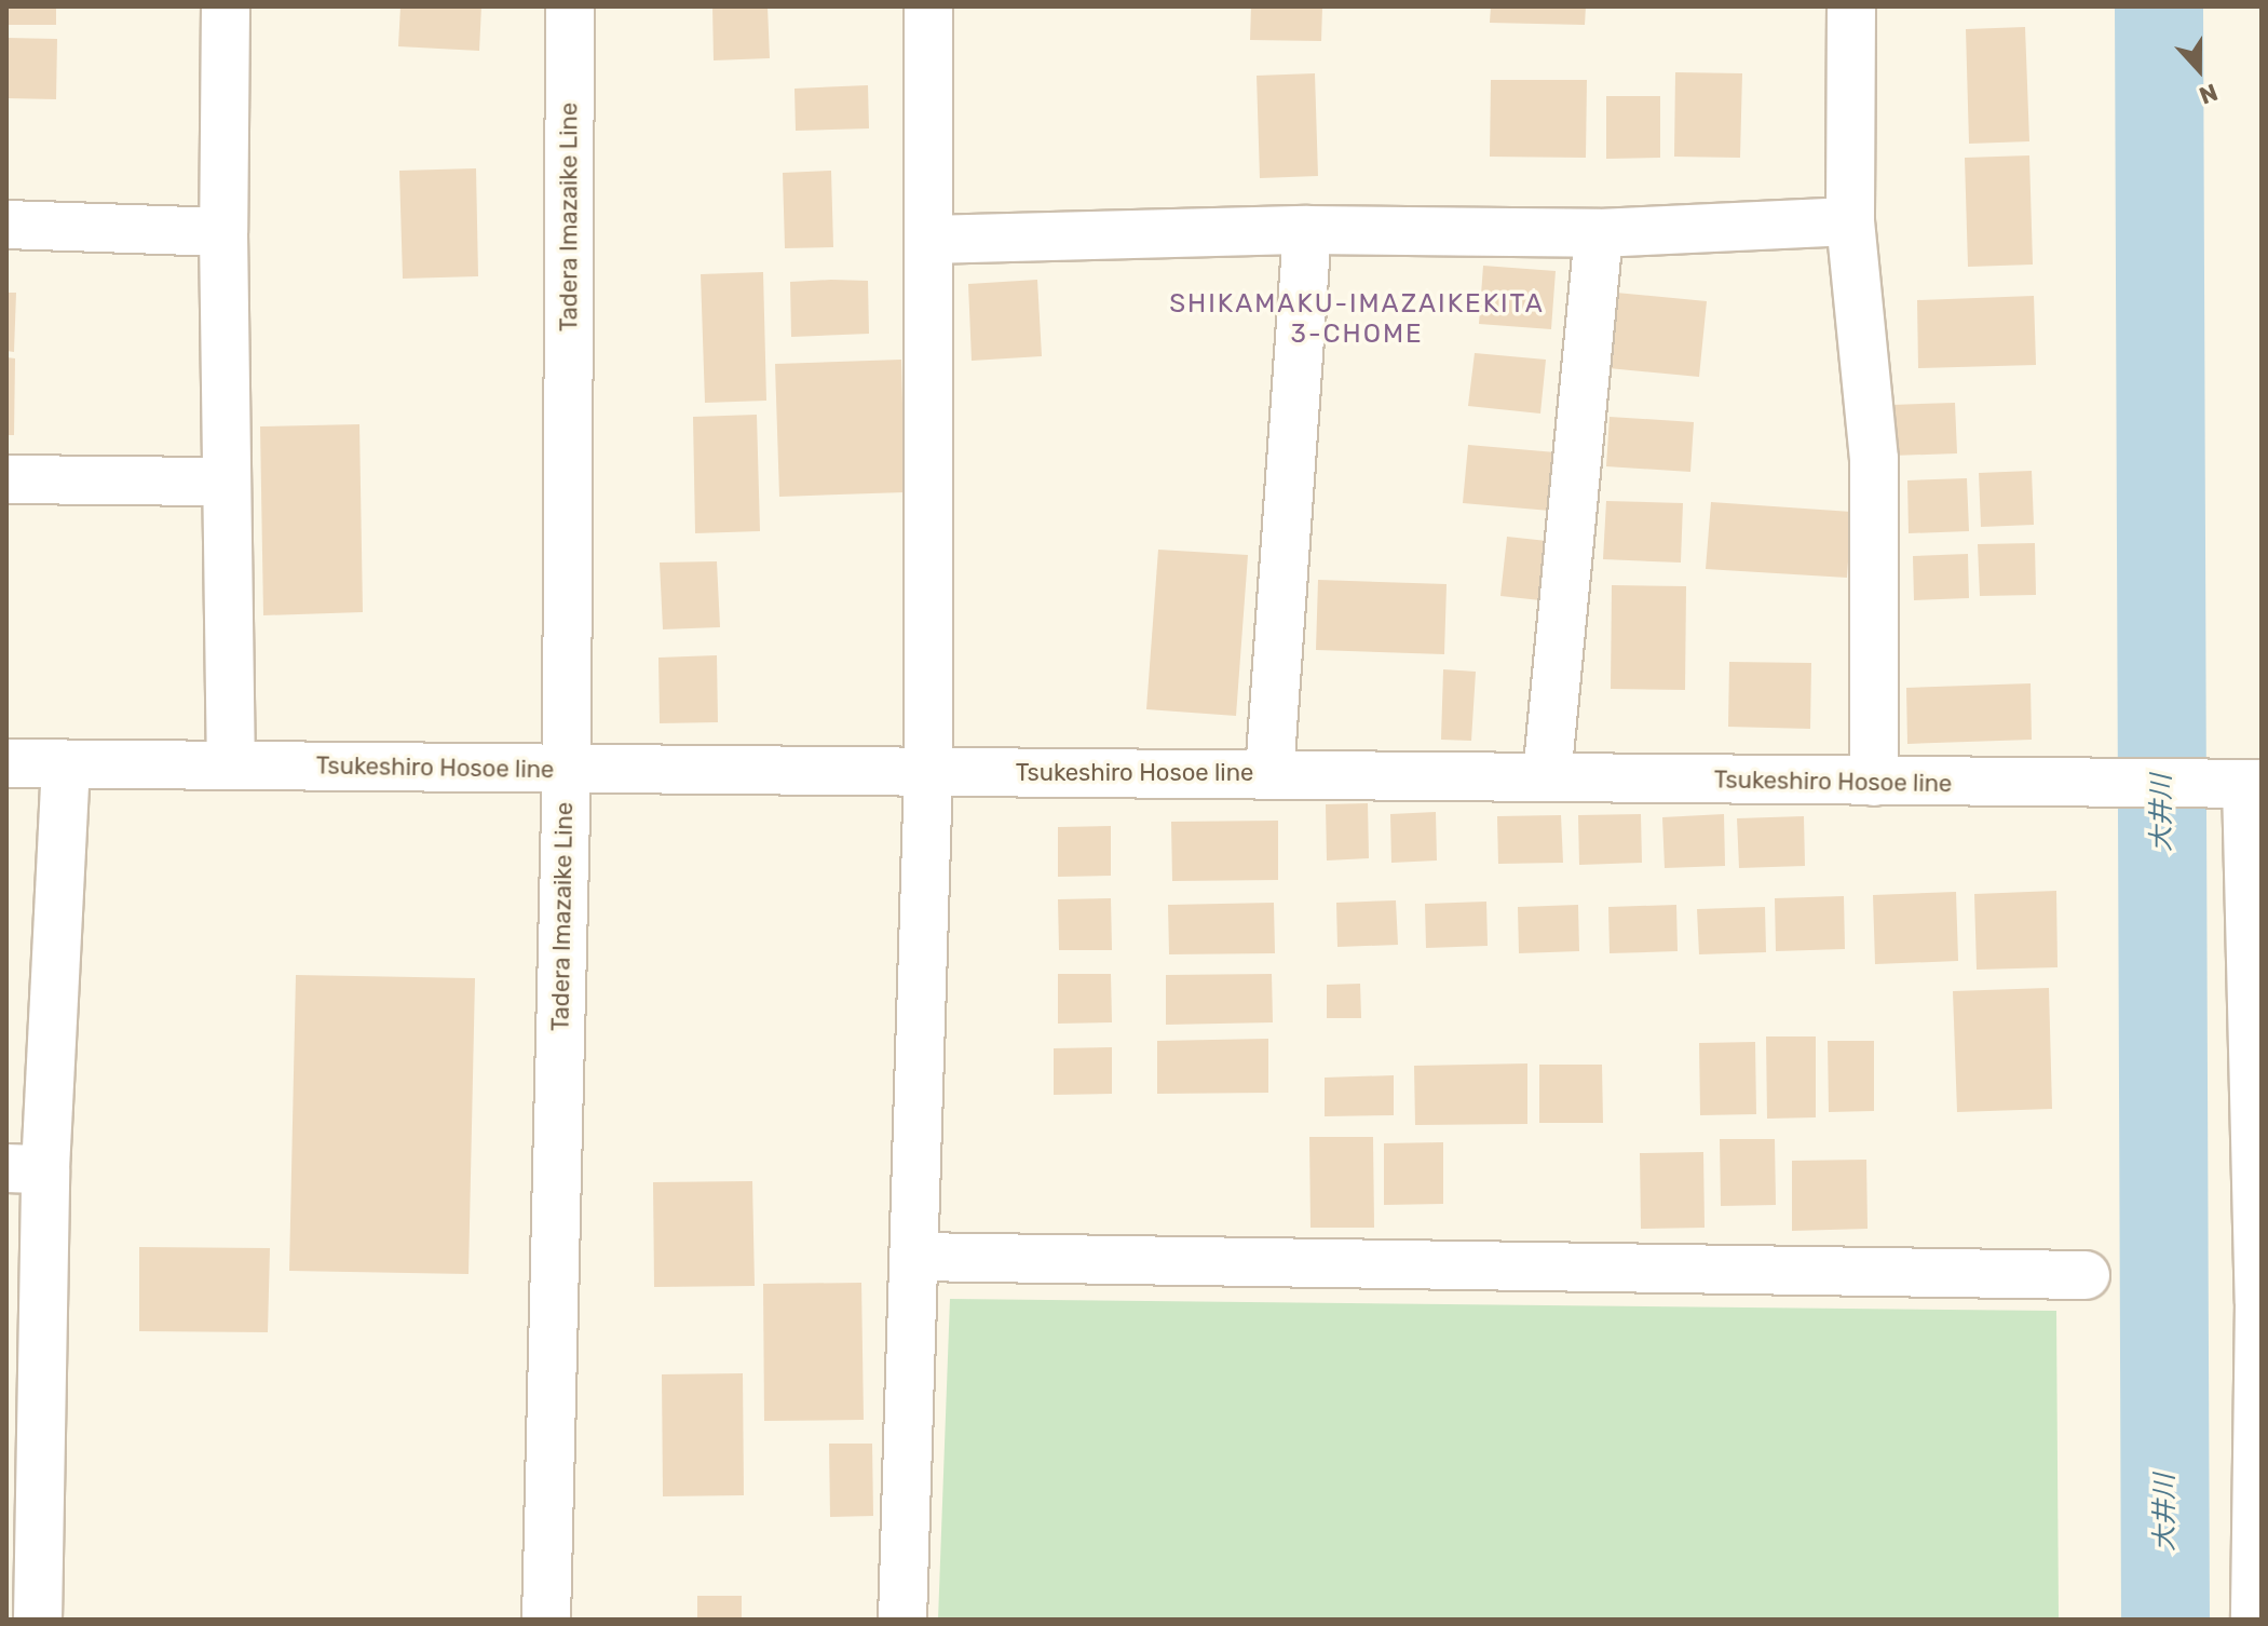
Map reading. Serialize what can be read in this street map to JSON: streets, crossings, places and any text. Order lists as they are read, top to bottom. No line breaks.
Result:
{"streets":{"street":["Tadera Imazaike Line","Tsukeshiro Hosoe line"]},"crossings":[["Tadera Imazaike Line","Tsukeshiro Hosoe line"]],"districts":["SHIKAMAKU-IMAZAIKEKITA 3-CHOME"],"water":["大井川"],"north":"bottom"}
